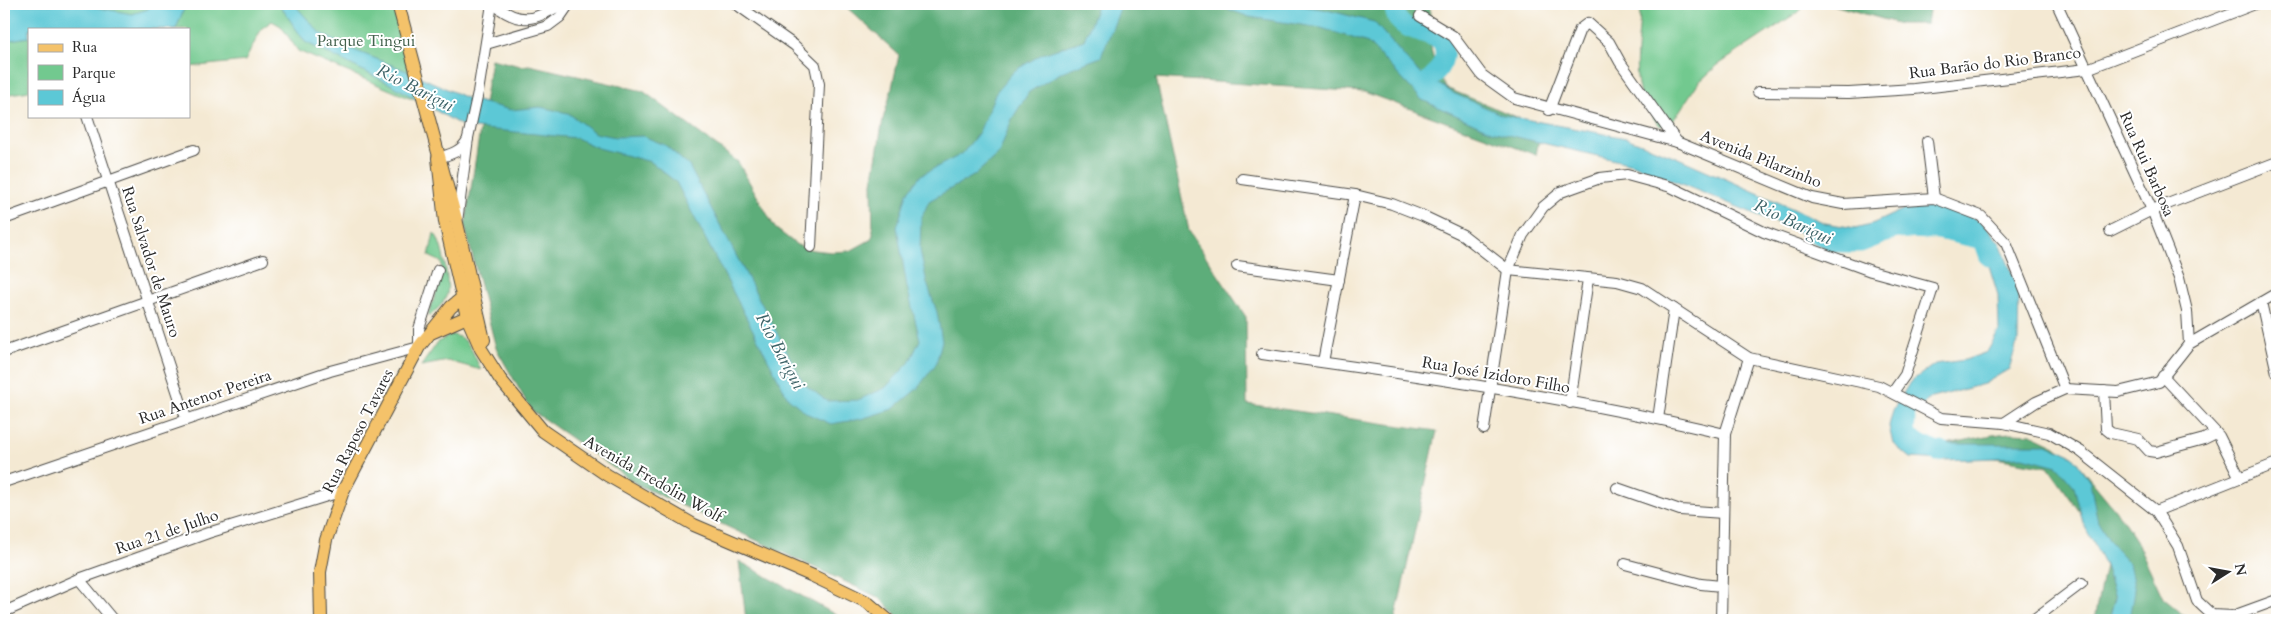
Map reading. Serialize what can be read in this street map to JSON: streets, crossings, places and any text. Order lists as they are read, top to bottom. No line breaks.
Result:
{"streets":{"main road":["Rua Raposo Tavares","Avenida Fredolin Wolf"],"street":["Rua Barão do Rio Branco","Avenida Pilarzinho","Rua Rui Barbosa","Rua Salvador de Mauro","Rua José Izidoro Filho","Rua Antenor Pereira","Rua 21 de Julho"]},"crossings":[["Rua Barão do Rio Branco","Rua Rui Barbosa"],["Rua Salvador de Mauro","Rua Antenor Pereira"],["Rua Antenor Pereira","Rua Raposo Tavares"],["Rua Raposo Tavares","Avenida Fredolin Wolf"],["Rua Raposo Tavares","Rua 21 de Julho"]],"water":["Rio Barigui"],"parks":["Parque Tingui"],"legend":["Rua","Parque","Água"],"north":"right"}
